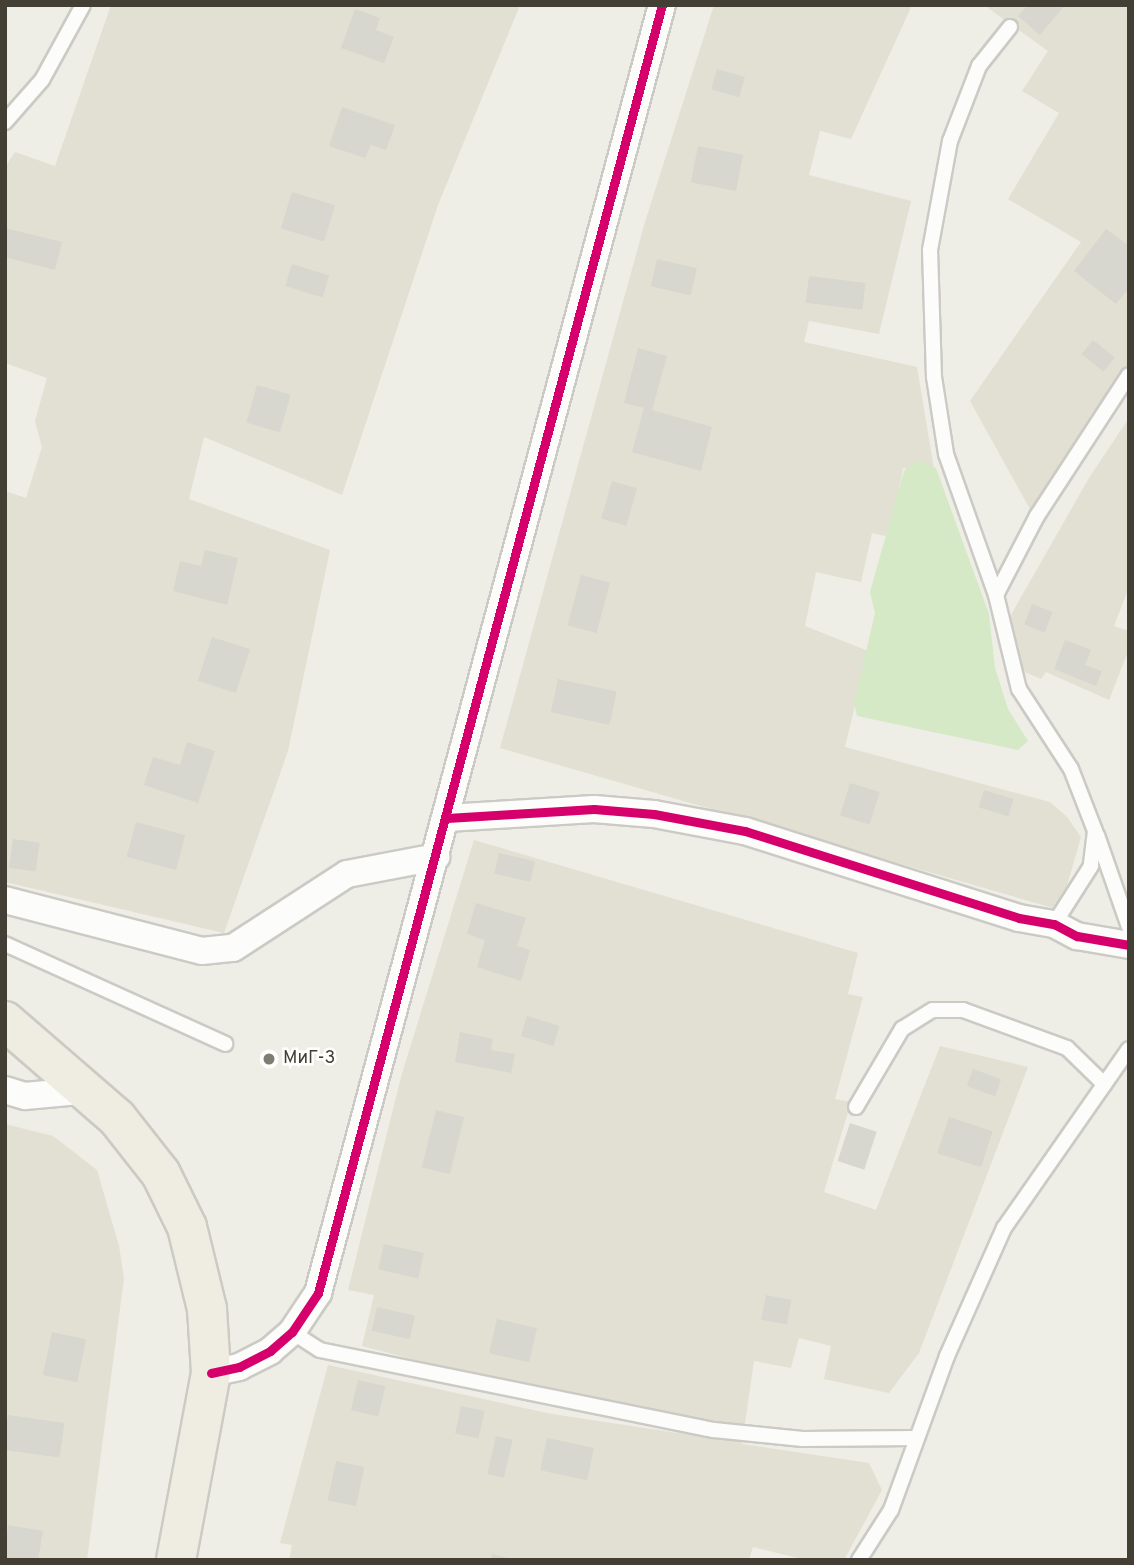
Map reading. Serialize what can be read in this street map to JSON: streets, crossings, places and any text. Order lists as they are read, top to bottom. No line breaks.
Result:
{"places":["МиГ-3"]}
